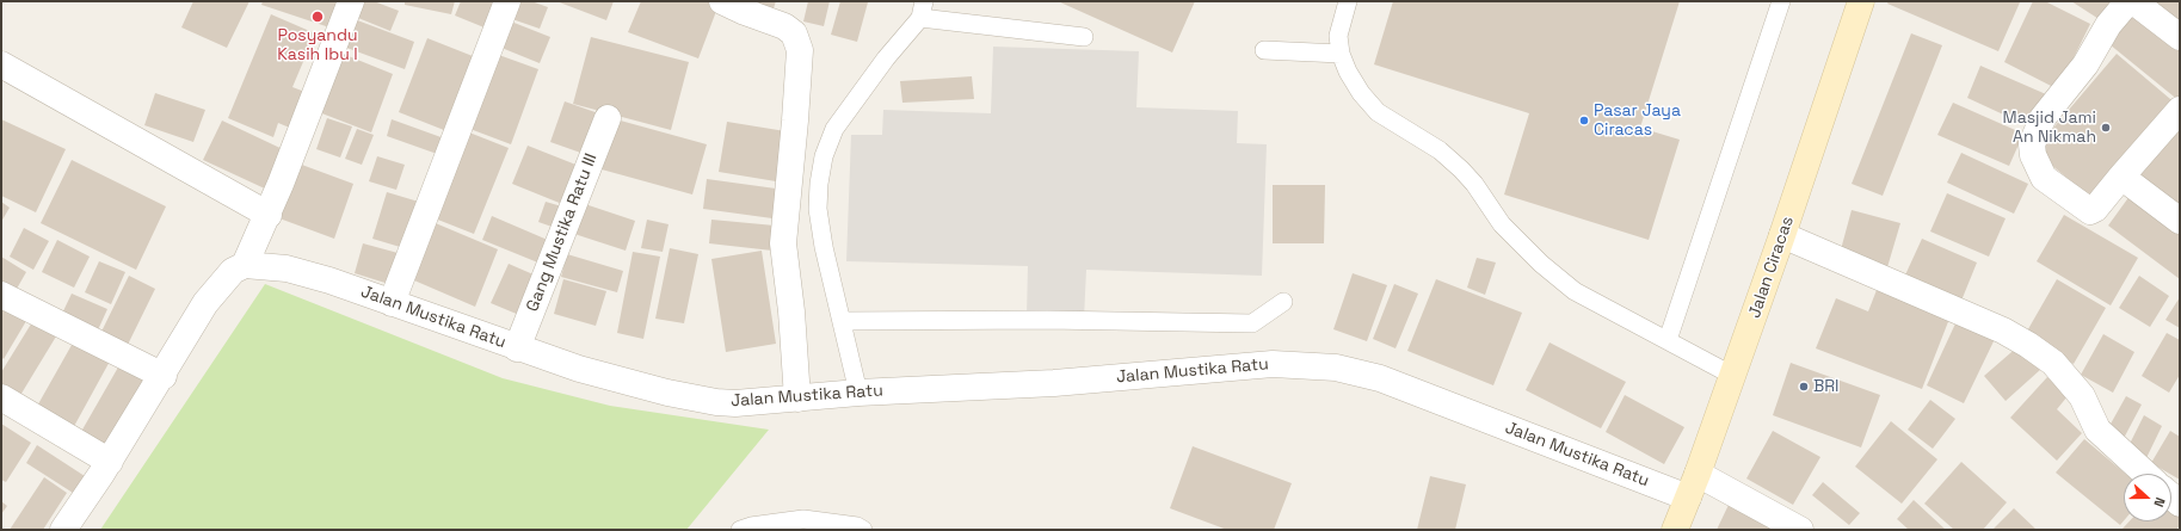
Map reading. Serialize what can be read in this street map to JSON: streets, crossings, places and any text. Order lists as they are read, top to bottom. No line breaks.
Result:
{"streets":{"street":["Gang Mustika Ratu III","Jalan Ciracas","Jalan Mustika Ratu"]},"crossings":[["Gang Mustika Ratu III","Jalan Mustika Ratu"],["Jalan Ciracas","Jalan Mustika Ratu"]],"places":["Posyandu Kasih Ibu I","Pasar Jaya Ciracas","Masjid Jami An Nikmah","BRI"],"north":"right"}
